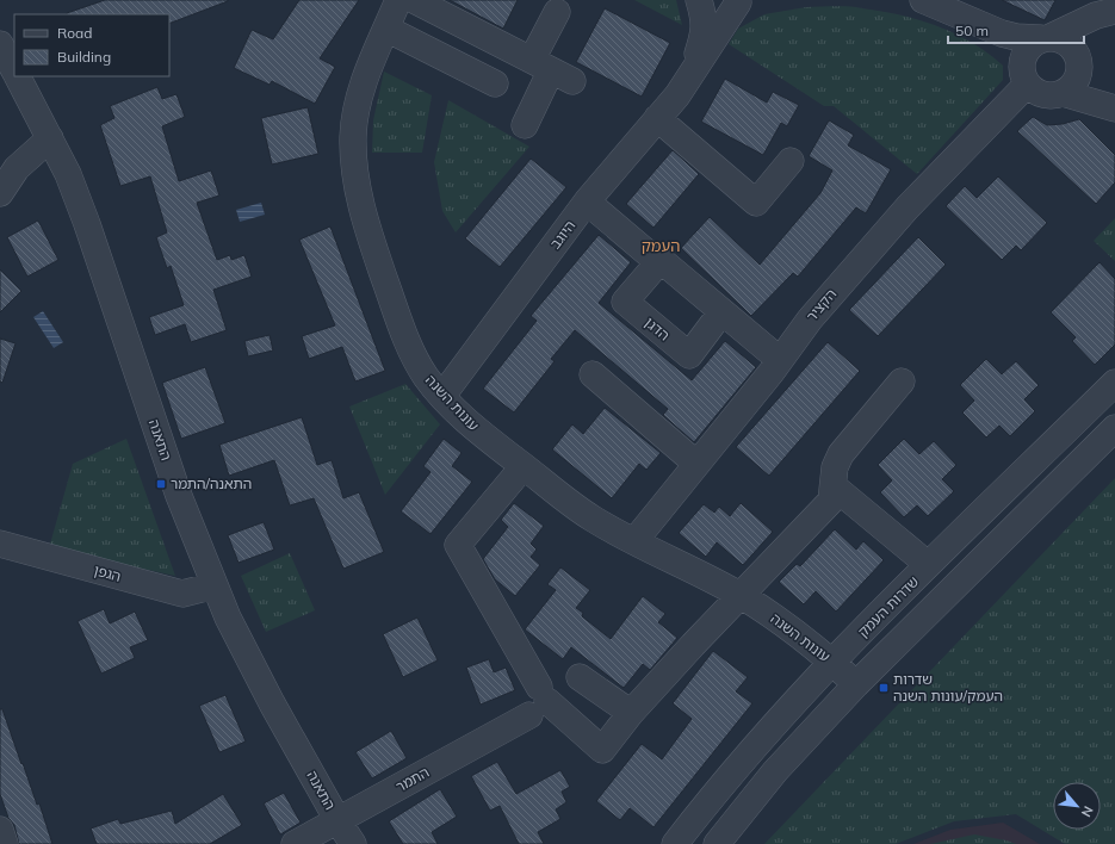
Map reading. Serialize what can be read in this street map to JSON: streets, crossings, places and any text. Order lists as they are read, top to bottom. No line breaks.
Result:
{"streets":{"street":["היוגב","הקציר","הדגן","עונות השנה","התאנה","הגפן","שדרות העמק","התמר"]},"crossings":[["היוגב","עונות השנה"],["הקציר","עונות השנה"],["עונות השנה","שדרות העמק"],["התאנה","הגפן"],["התאנה","התמר"]],"districts":["העמק"],"places":{"transit":["התאנה/התמר","שדרות העמק/עונות השנה"]},"legend":["Road","Building"],"scale_bar":"50 m","north":"bottom right"}
